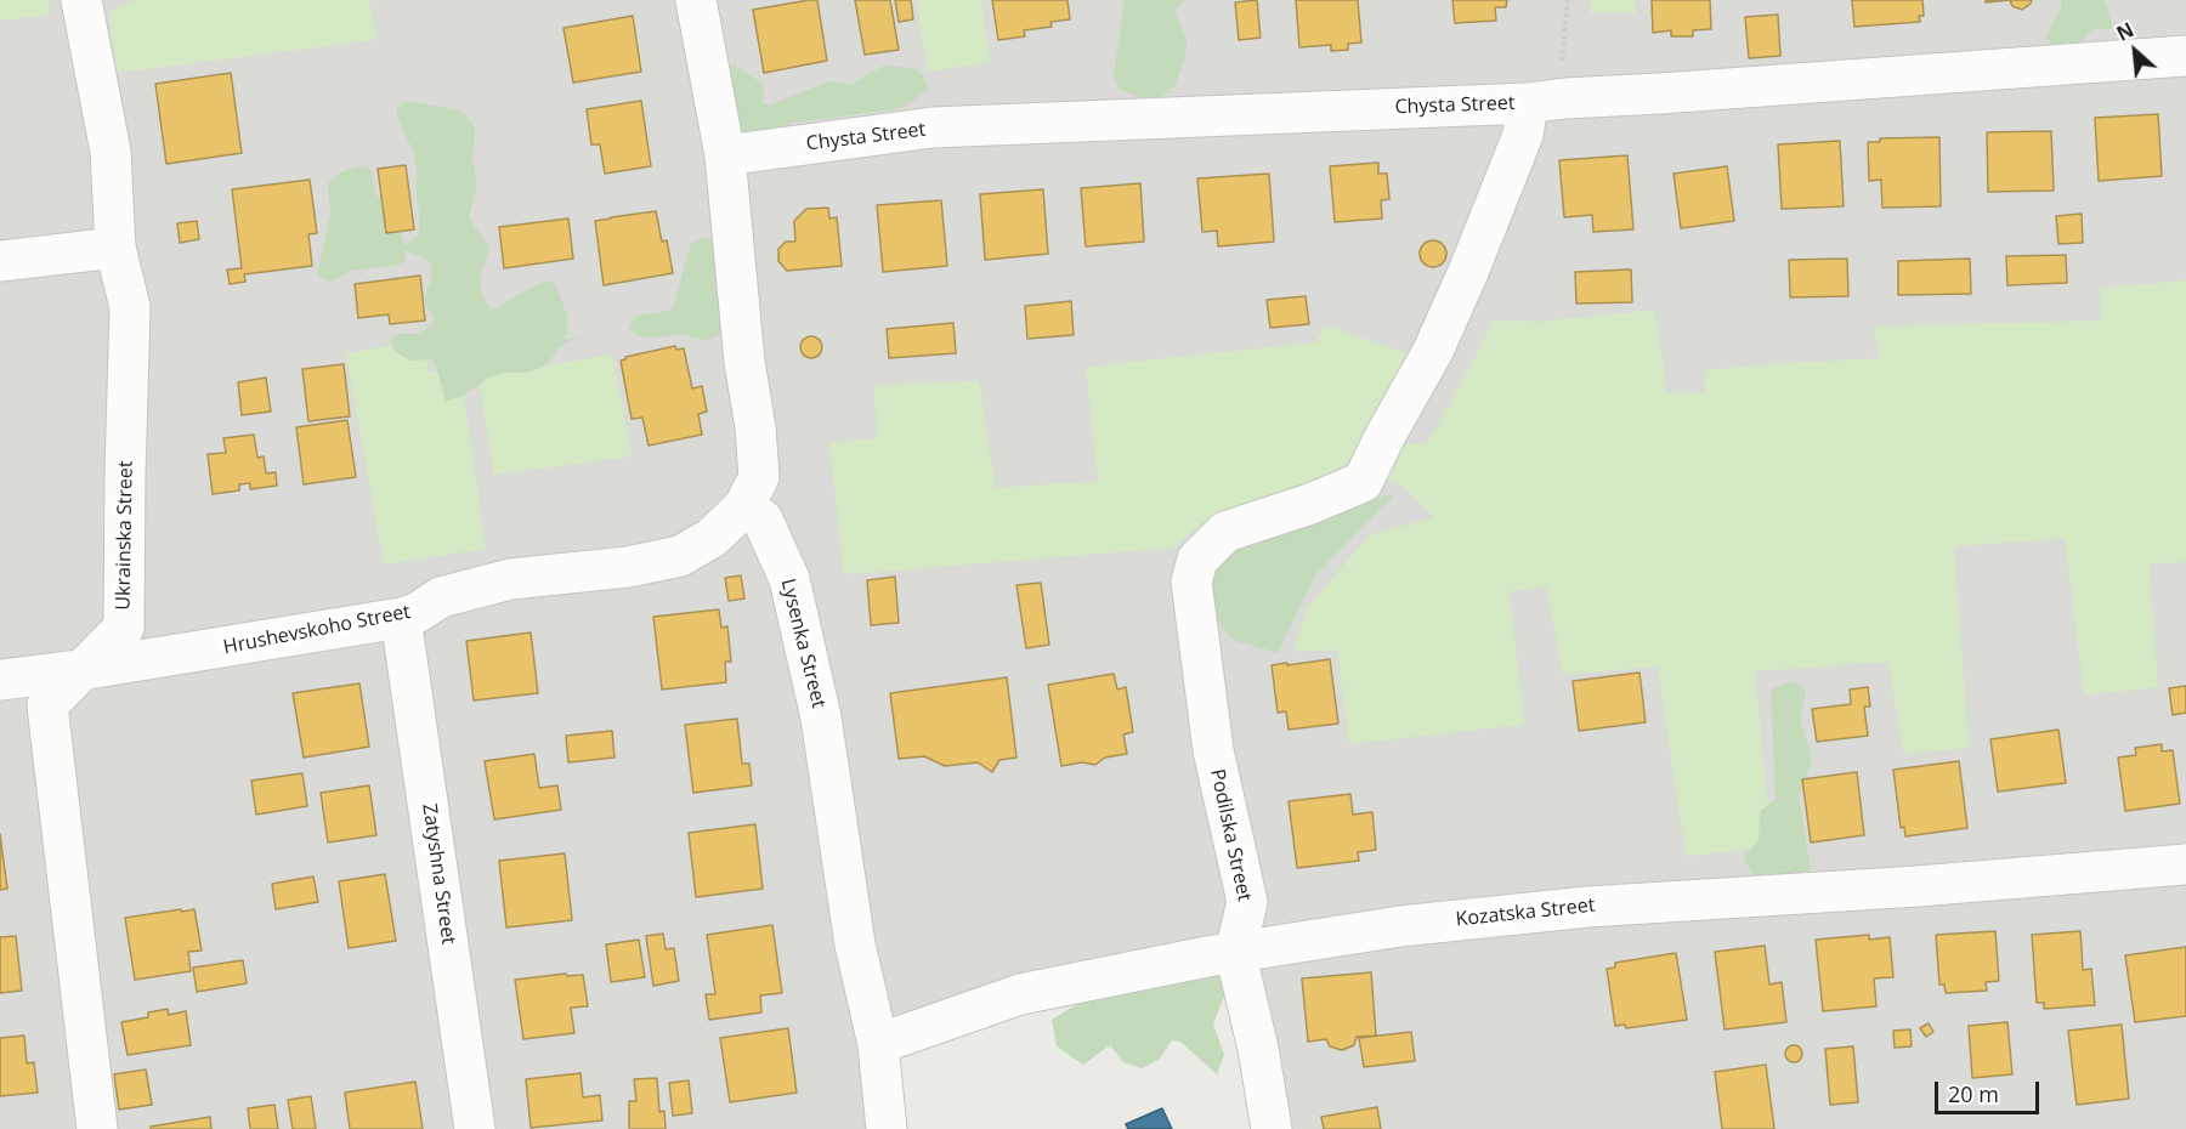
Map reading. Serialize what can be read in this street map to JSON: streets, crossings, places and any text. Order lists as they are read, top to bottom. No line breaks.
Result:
{"streets":{"street":["Chysta Street","Ukrainska Street","Hrushevskoho Street","Lysenka Street","Podilska Street","Zatyshna Street","Kozatska Street"]},"crossings":[["Chysta Street","Podilska Street"],["Ukrainska Street","Hrushevskoho Street"],["Hrushevskoho Street","Lysenka Street"],["Hrushevskoho Street","Zatyshna Street"],["Lysenka Street","Kozatska Street"],["Podilska Street","Kozatska Street"]],"scale_bar":"20 m","north":"top left"}
